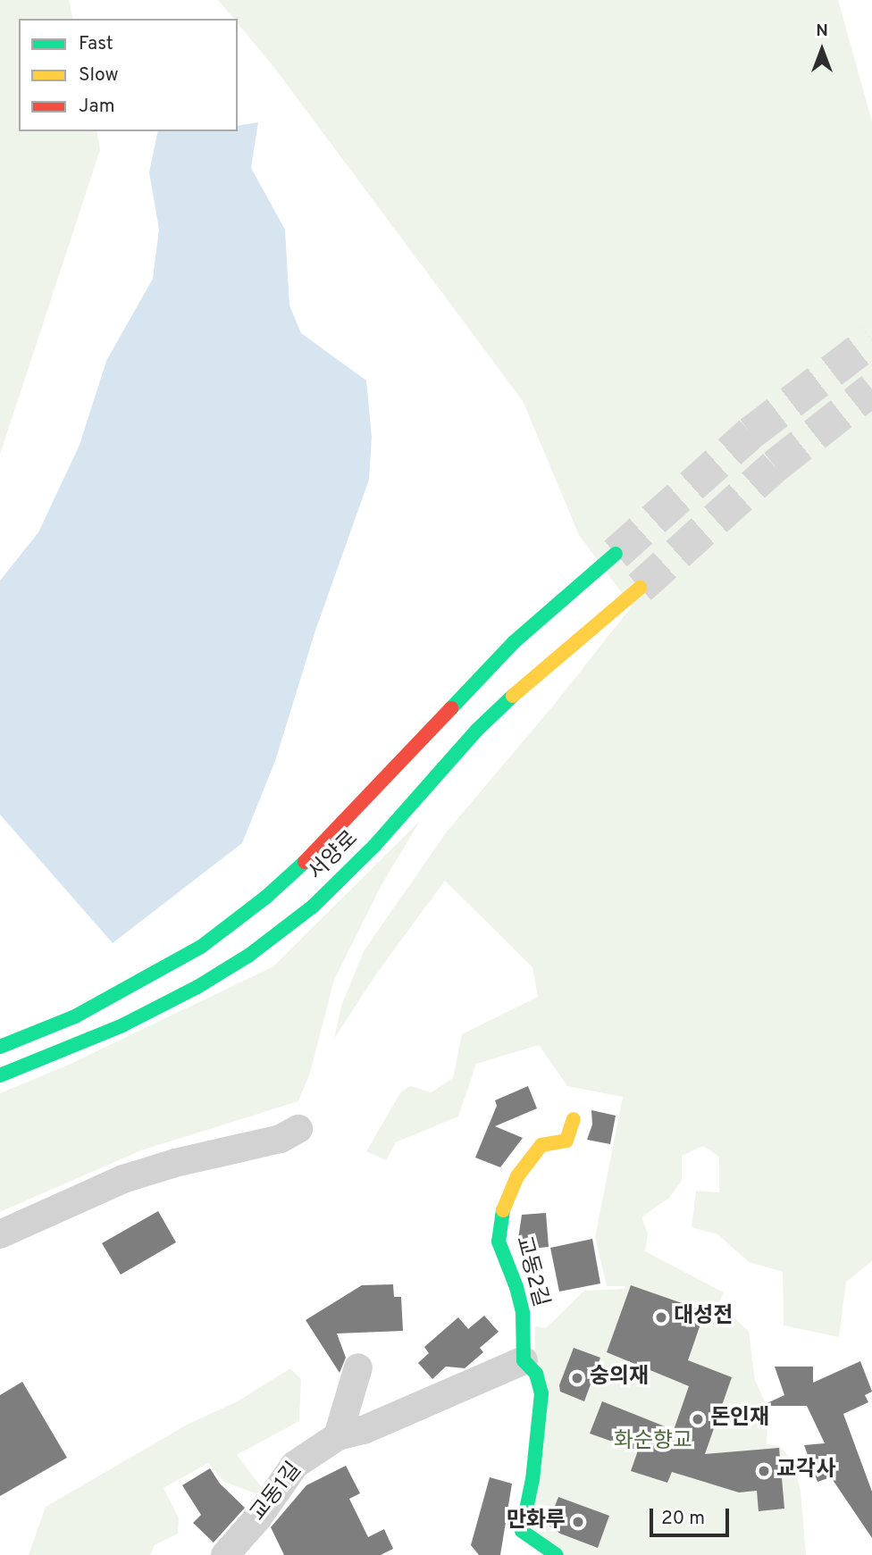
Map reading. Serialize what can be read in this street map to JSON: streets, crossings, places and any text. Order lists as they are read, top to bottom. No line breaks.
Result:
{"streets":{"main road":["서양로","교동2길"],"street":["교동1길"]},"crossings":[["교동2길","교동1길"]],"parks":["화순향교"],"places":["대성전","숭의재","돈인재","교각사","만화루"],"legend":["Fast","Slow","Jam"],"scale_bar":"20 m","north":"top"}
